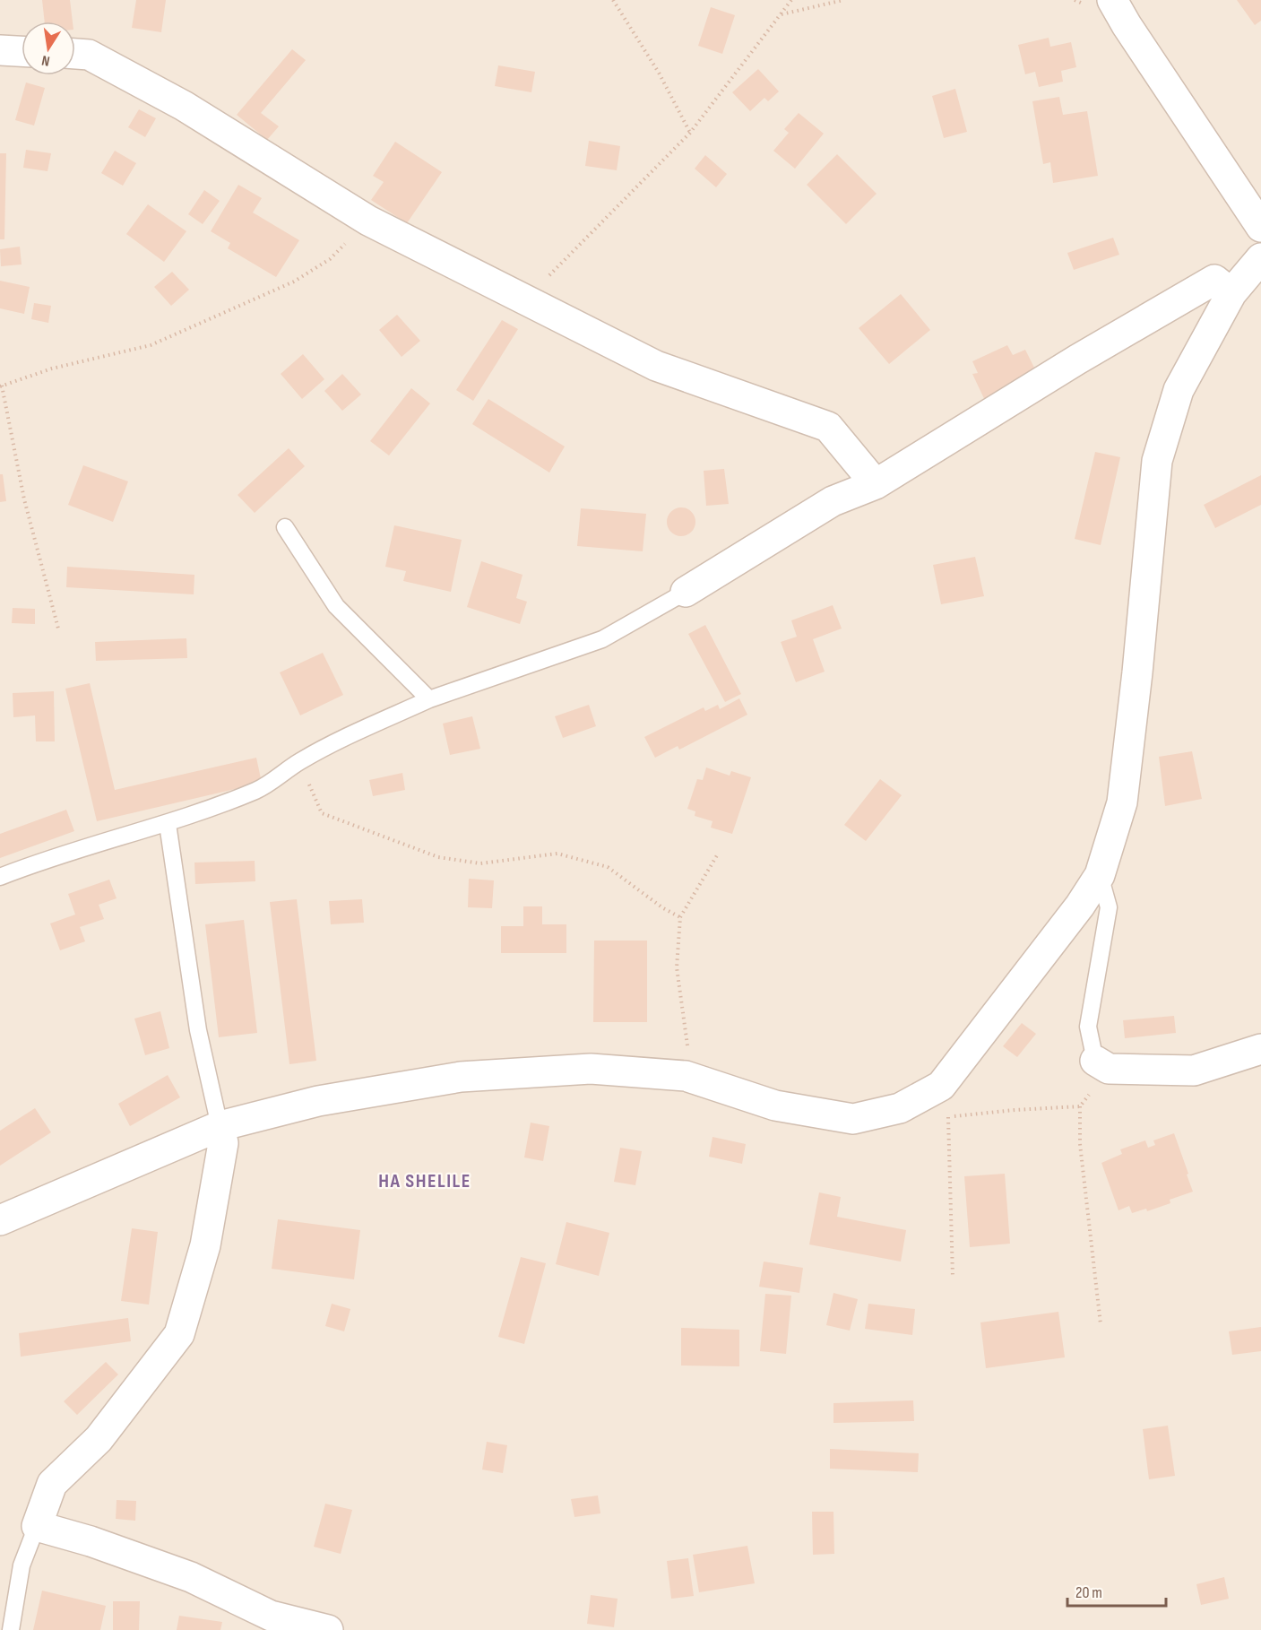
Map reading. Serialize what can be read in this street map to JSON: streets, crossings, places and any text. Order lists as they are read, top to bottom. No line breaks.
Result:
{"districts":["HA SHELILE"],"scale_bar":"20 m","north":"bottom"}
